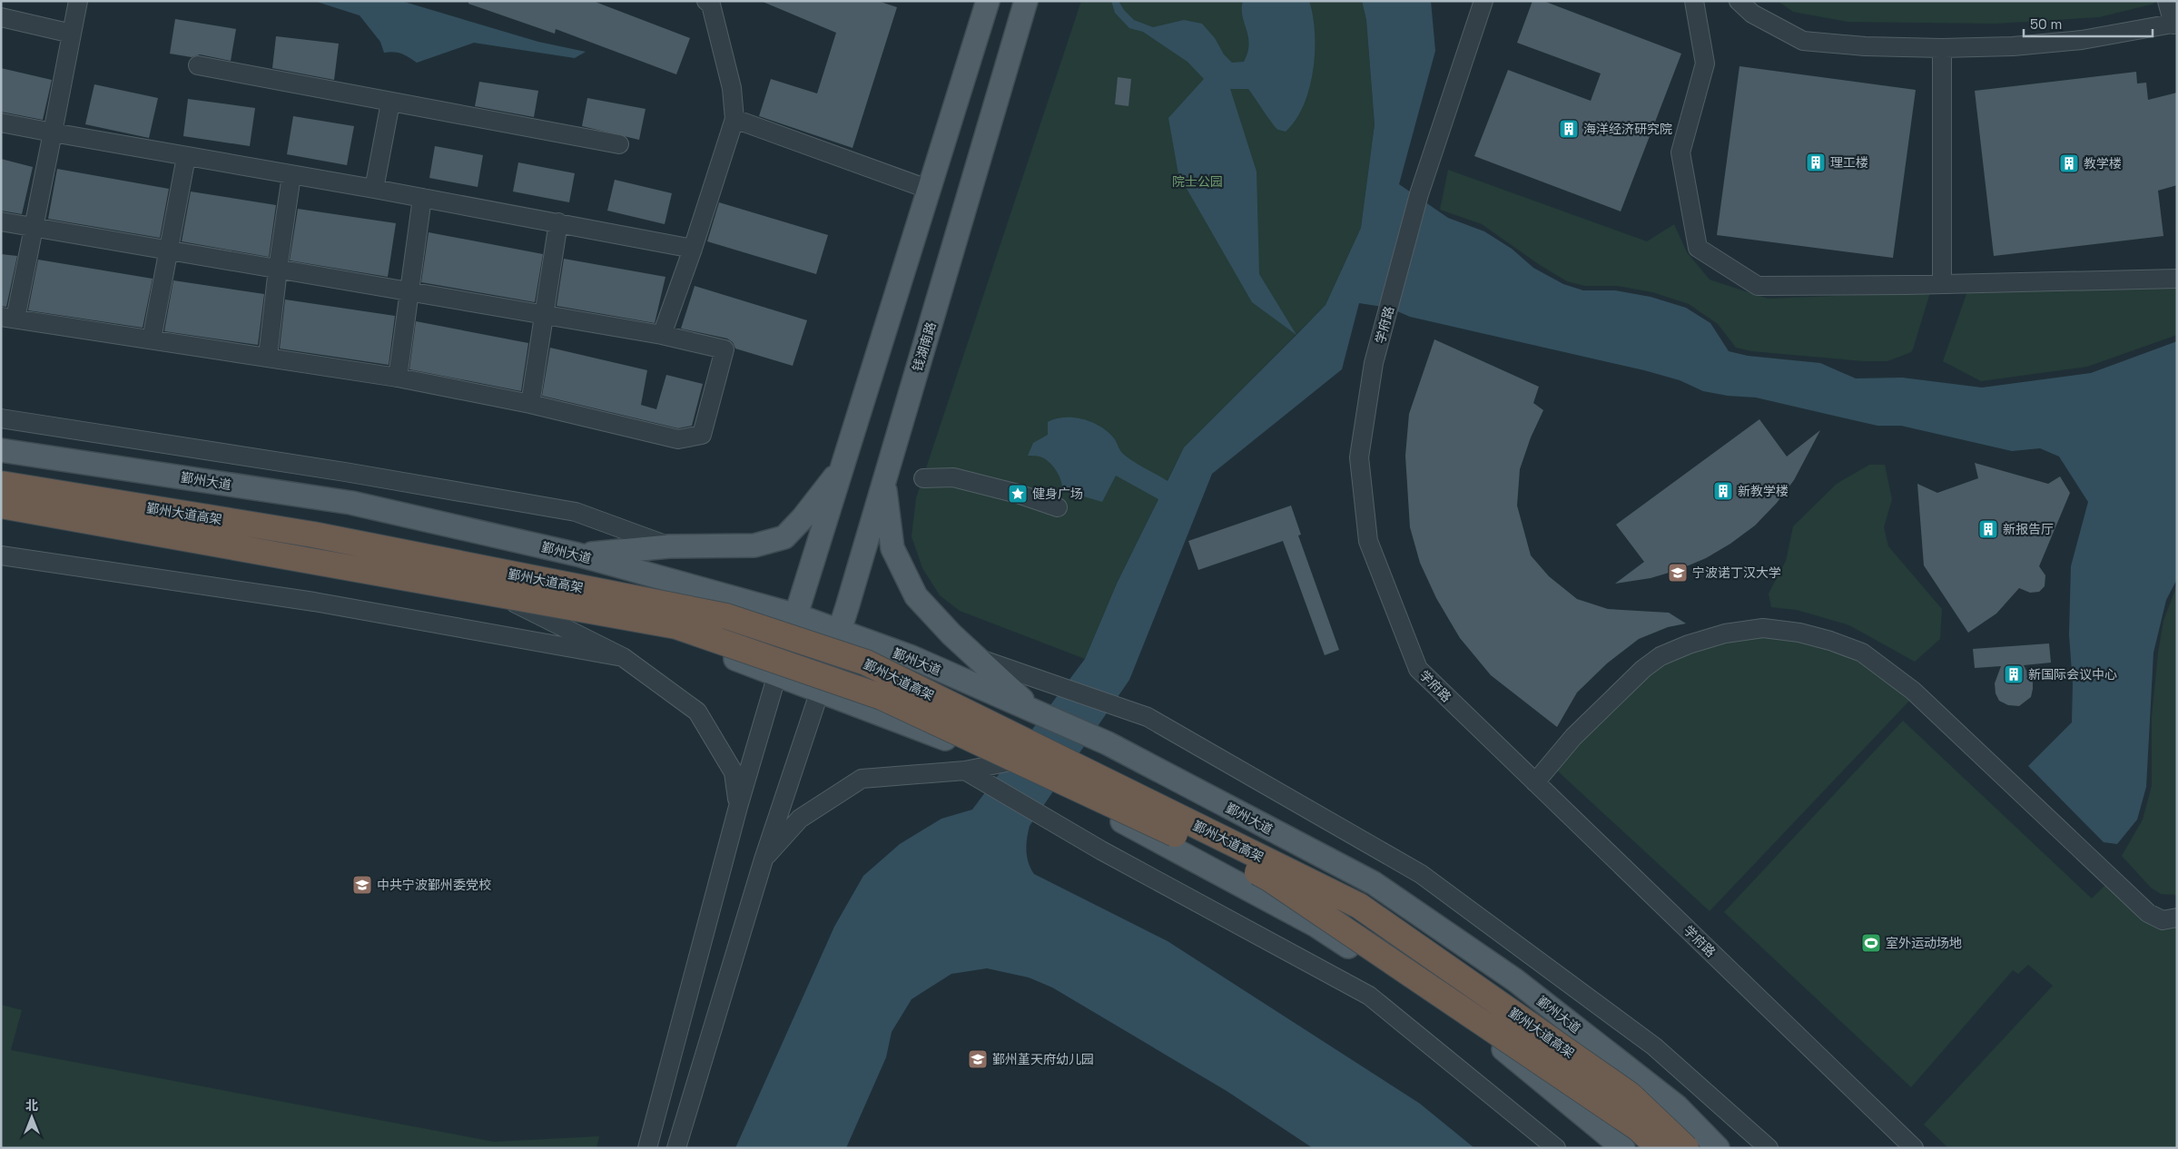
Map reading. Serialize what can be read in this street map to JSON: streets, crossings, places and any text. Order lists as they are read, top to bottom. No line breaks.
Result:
{"streets":{"highway":["鄞州大道高架"],"main road":["钱湖南路","鄞州大道"],"street":["学府路"]},"crossings":[["钱湖南路","鄞州大道"]],"parks":["院士公园"],"places":{"building":["海洋经济研究院","理工楼","教学楼","新教学楼","新报告厅","新国际会议中心"],"place":["健身广场"],"school or university":["宁波诺丁汉大学","中共宁波鄞州委党校","鄞州堇天府幼儿园"],"sports":["室外运动场地"]},"scale_bar":"50 m","north":"top"}
